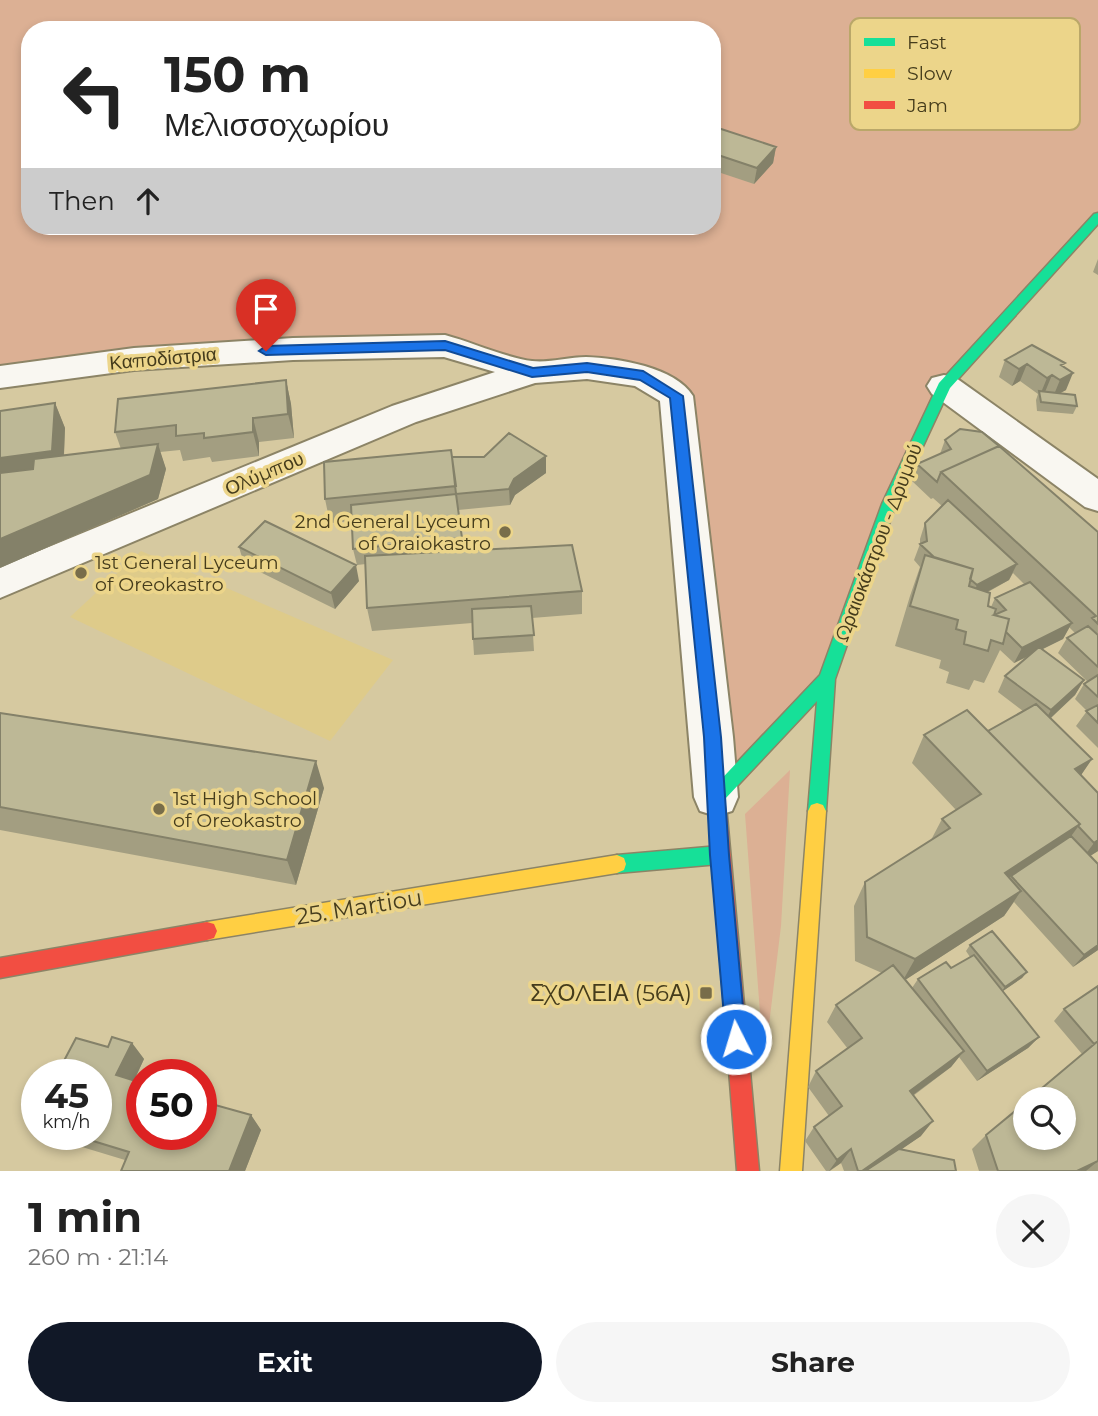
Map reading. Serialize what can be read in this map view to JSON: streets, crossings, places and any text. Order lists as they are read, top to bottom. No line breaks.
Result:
{"streets":{"main road":["Ωραιοκάστρου - Δρυμού","25. Martiou"],"street":["Καποδίστρια","Ολύμπου"]},"crossings":[["Καποδίστρια","Ολύμπου"]],"places":{"other":["2nd General Lyceum of Oraiokastro","1st General Lyceum of Oreokastro","1st High School of Oreokastro"],"transit":["ΣΧΟΛΕΙΑ (56Α)"]},"legend":["Fast","Slow","Jam"],"page":{"turn":["150 m","Μελισσοχωρίου"],"then":"Then","speed":"45 km/h","limit":"50","heading":["1 min","260 m · 21:14"],"buttons":["Exit","Share"]}}
